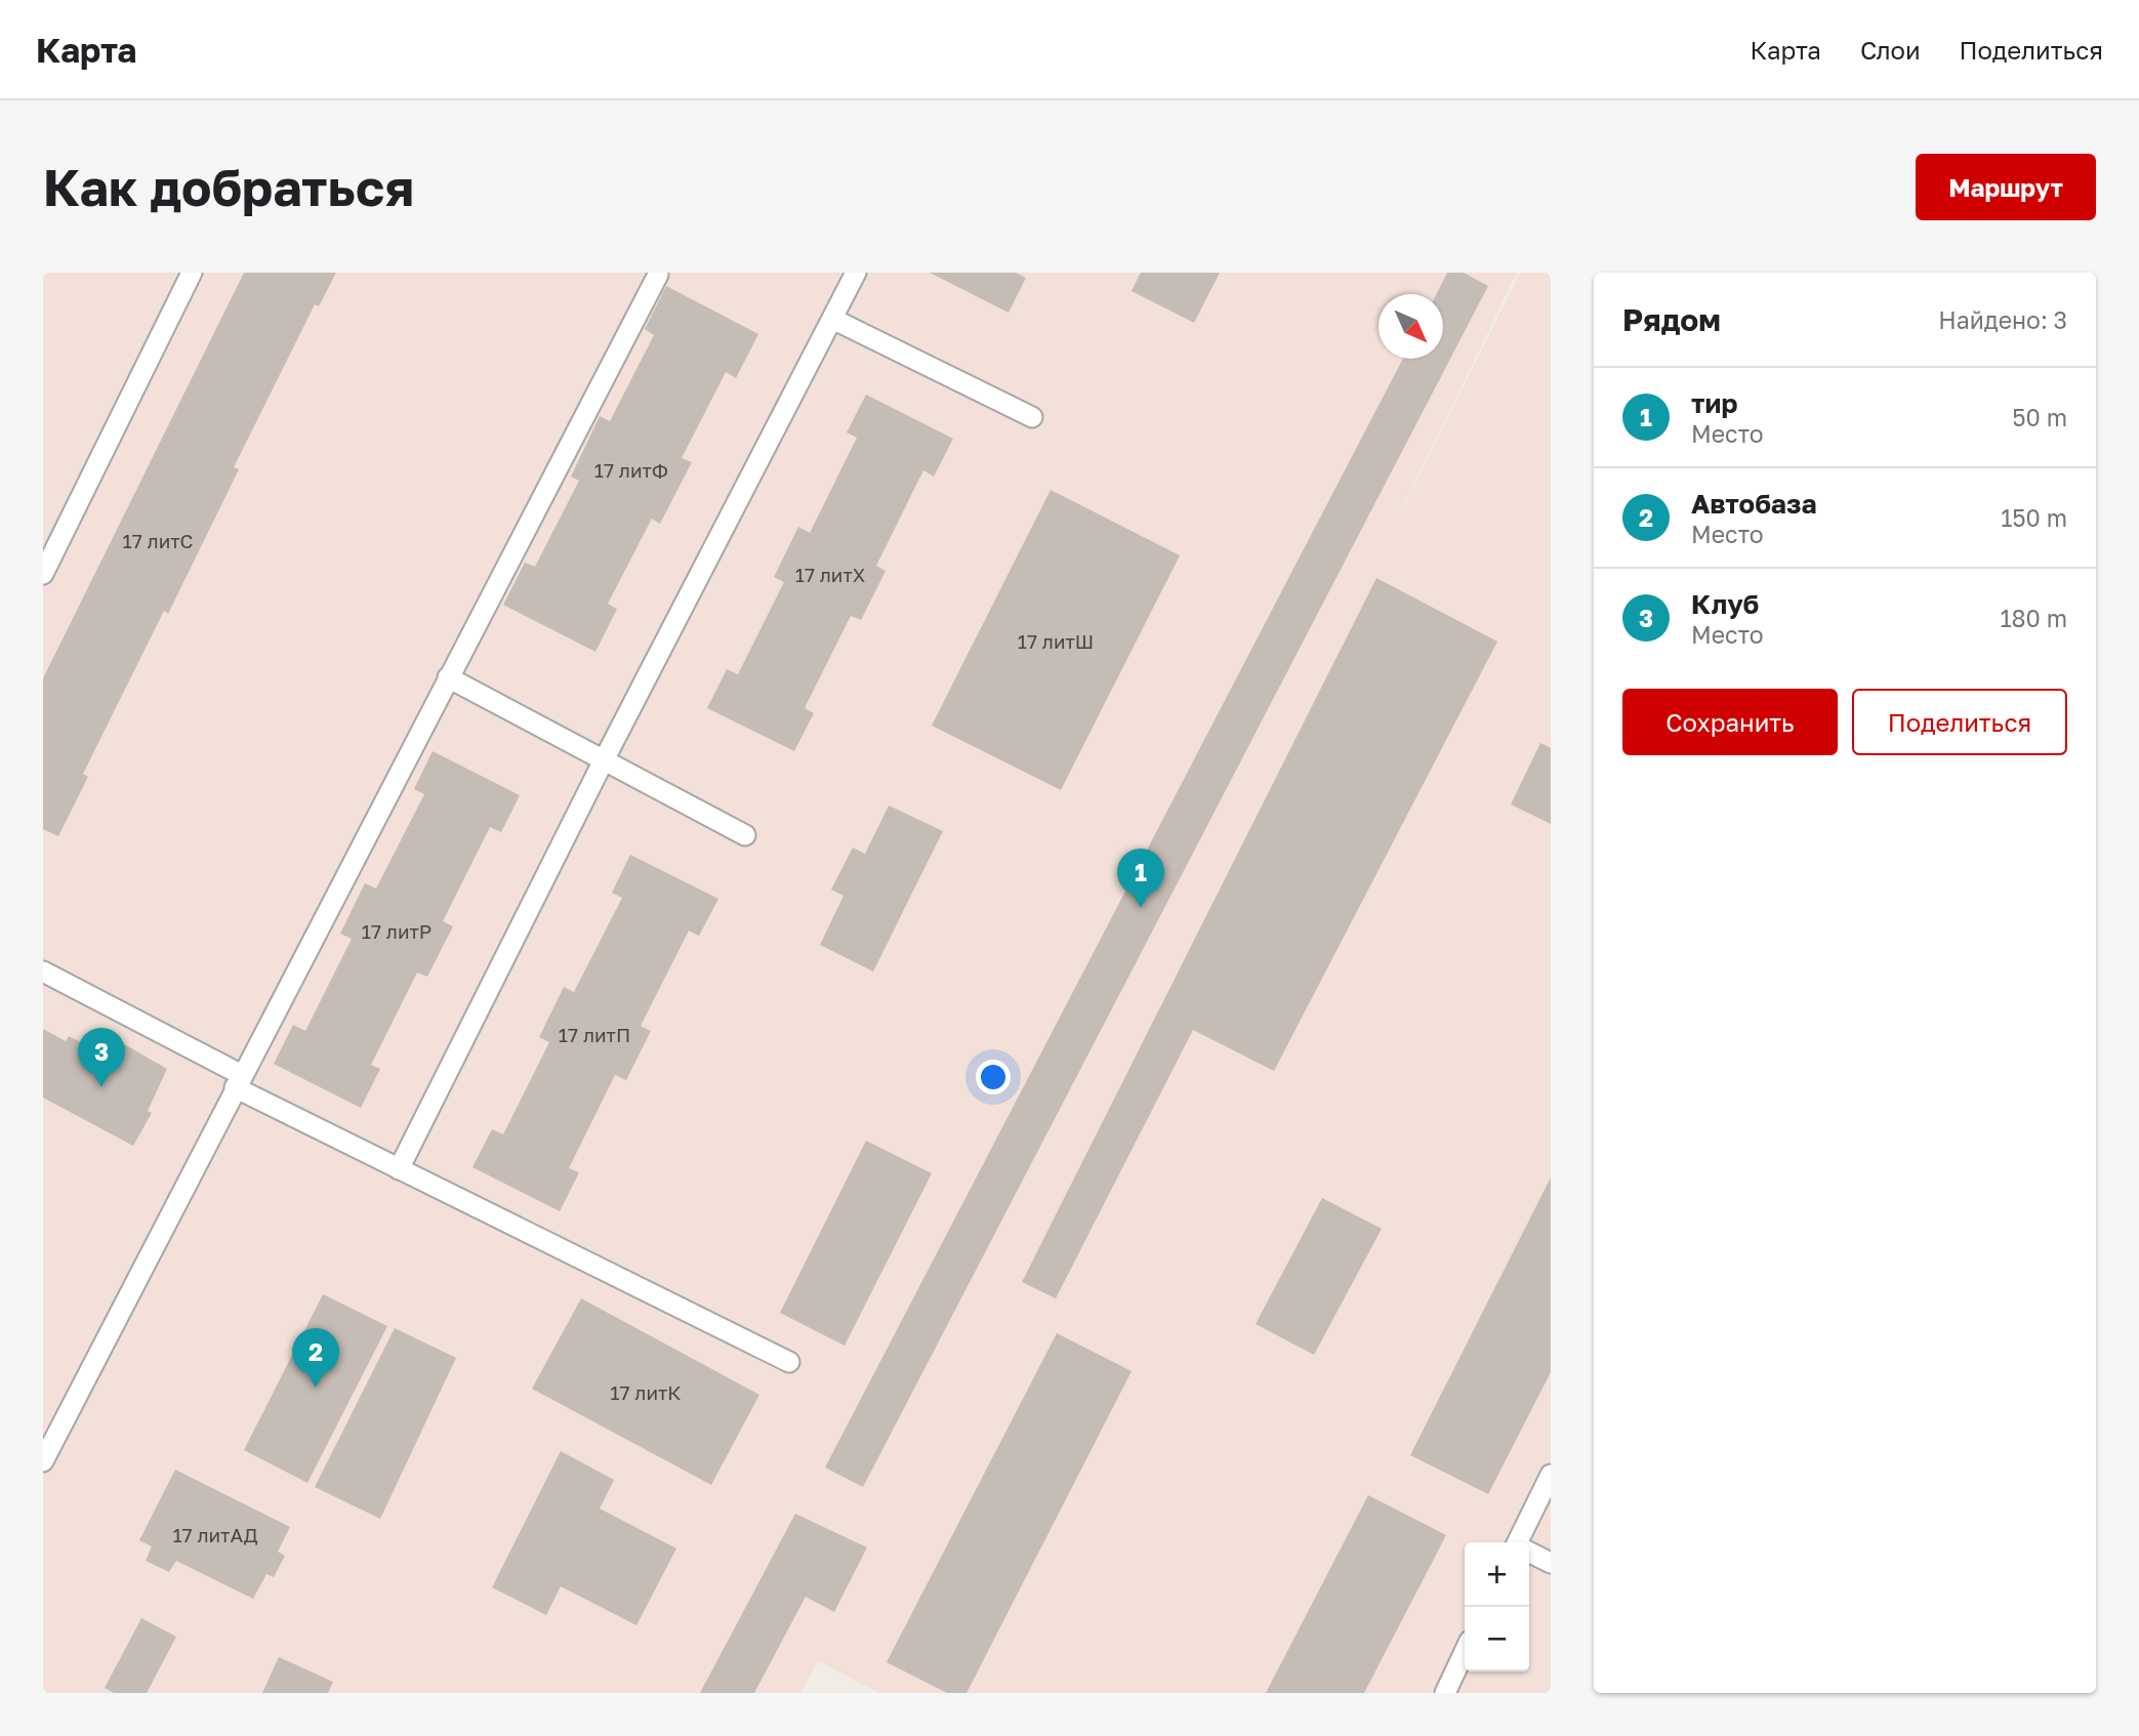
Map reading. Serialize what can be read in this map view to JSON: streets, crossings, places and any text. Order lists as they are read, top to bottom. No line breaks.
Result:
{"house_numbers":["17 литФ","17 литС","17 литХ","17 литШ","17 литР","17 литП","17 литК","17 литАД"],"north":"bottom right","page":{"header":"Карта","nav":["Карта","Слои","Поделиться"],"buttons":["Маршрут",["Сохранить","Поделиться"]],"title":"Как добраться","heading":["Рядом","Найдено: 3"],"list":[{"mark":"1","name":"тир","note":"Место","value":"50 m"},{"mark":"2","name":"Автобаза","note":"Место","value":"150 m"},{"mark":"3","name":"Клуб","note":"Место","value":"180 m"}],"pins":["1","3","2"],"map_buttons":["+","−"]}}
